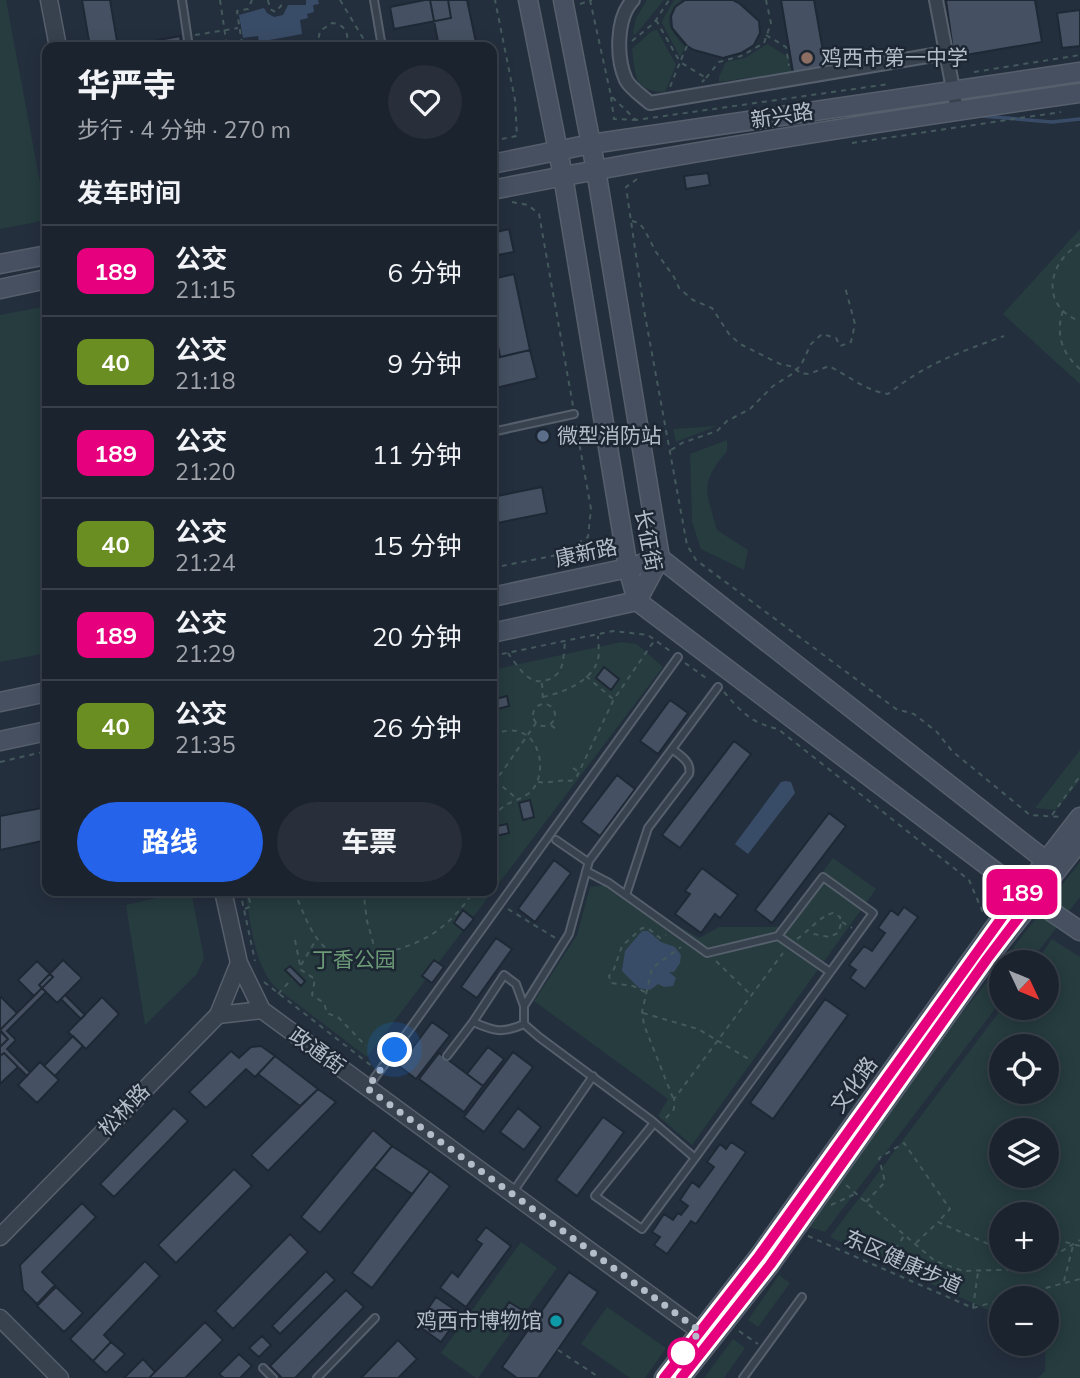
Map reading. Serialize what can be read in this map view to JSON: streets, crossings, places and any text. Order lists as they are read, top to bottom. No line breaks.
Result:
{"streets":{"main road":["新兴路","长征街","康新路","文化路"],"street":["政通街","松林路"],"path":["东区健康步道"]},"crossings":[["新兴路","长征街"],["长征街","康新路"],["长征街","文化路"],["政通街","文化路"],["文化路","东区健康步道"]],"parks":["丁香公园"],"places":["鸡西市第一中学","微型消防站","鸡西市博物馆"],"lines":["bus line 189"],"north":"bottom right","page":{"on_map":"189","heading":[["华严寺","步行 · 4 分钟 · 270 m"],"发车时间"],"list":[{"mark":"189","name":"公交","note":"21:15","value":"6 分钟"},{"mark":"40","name":"公交","note":"21:18","value":"9 分钟"},{"mark":"189","name":"公交","note":"21:20","value":"11 分钟"},{"mark":"40","name":"公交","note":"21:24","value":"15 分钟"},{"mark":"189","name":"公交","note":"21:29","value":"20 分钟"},{"mark":"40","name":"公交","note":"21:35","value":"26 分钟"}],"buttons":["路线","车票"],"map_buttons":["+","−"]}}
